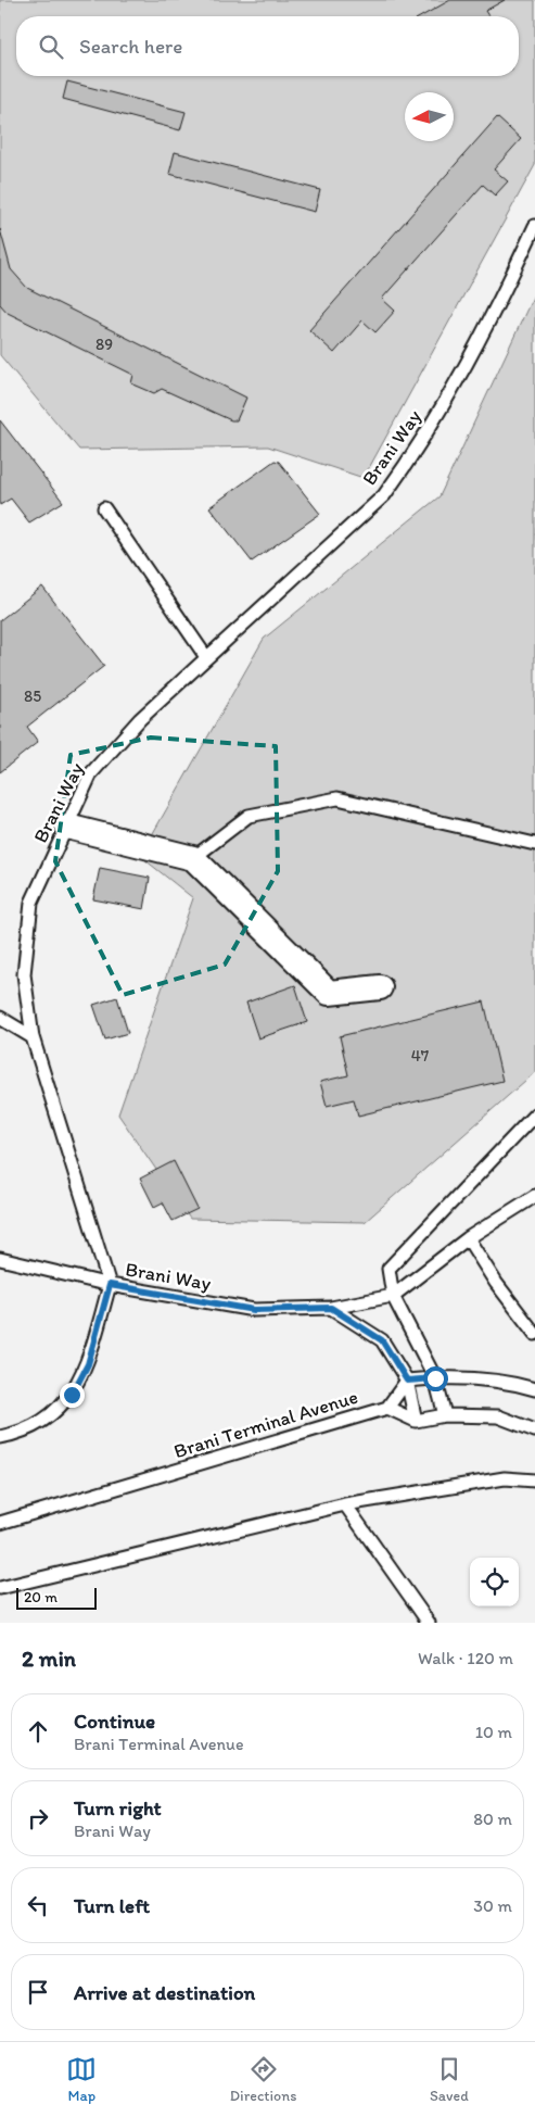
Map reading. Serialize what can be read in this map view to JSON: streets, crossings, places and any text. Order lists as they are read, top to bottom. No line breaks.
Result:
{"streets":{"lane":["Brani Way","Brani Terminal Avenue"]},"house_numbers":["89","85","47"],"scale_bar":"20 m","north":"left","page":{"search":"Search here","scale":"20 m","heading":["2 min","Walk · 120 m"],"list":[["Continue","Brani Terminal Avenue","10 m"],["Turn right","Brani Way","80 m"],["Turn left","30 m"],"Arrive at destination"],"nav":["Map","Directions","Saved"]}}
